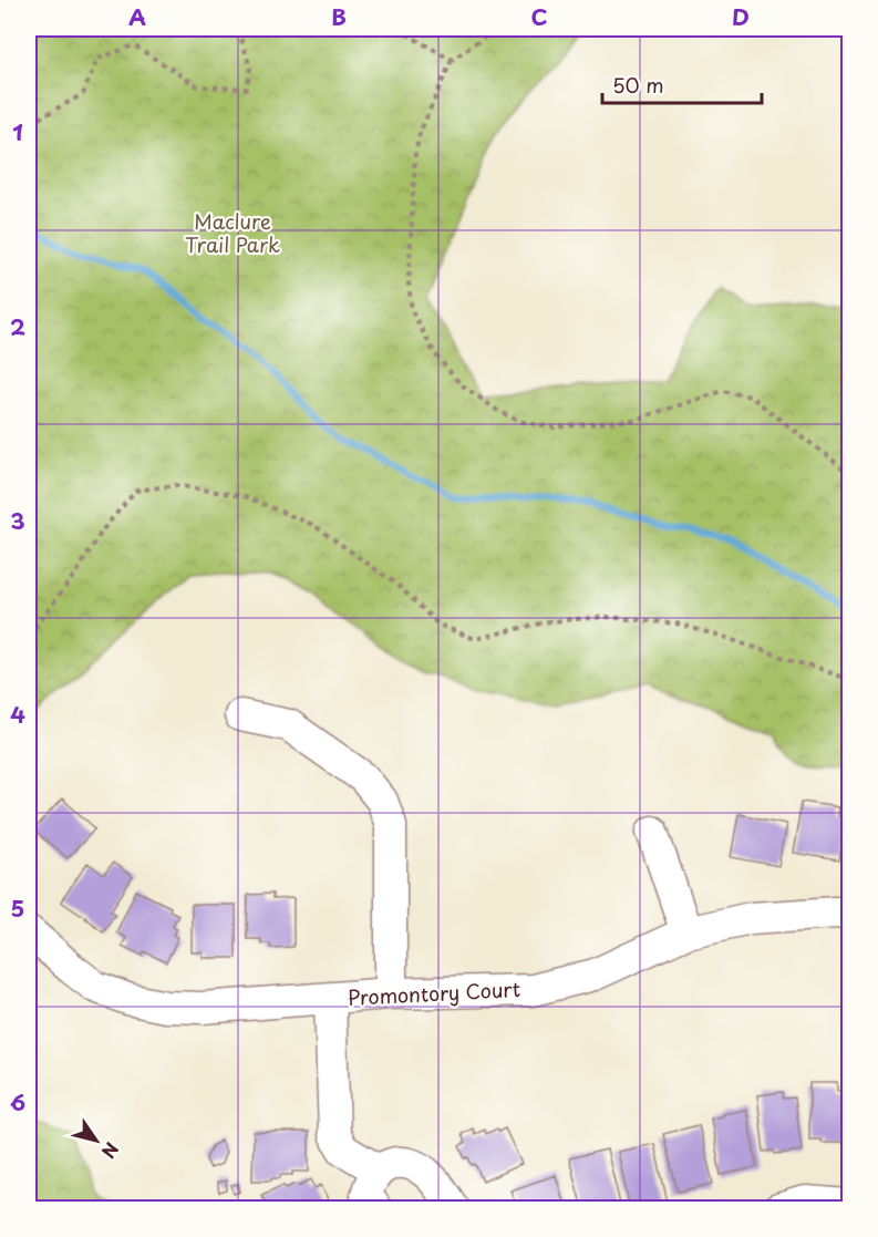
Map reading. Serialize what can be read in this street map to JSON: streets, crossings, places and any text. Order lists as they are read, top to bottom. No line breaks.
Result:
{"streets":{"street":["Promontory Court"]},"parks":["Maclure Trail Park"],"scale_bar":"50 m","north":"bottom right","grid":{"columns":["A","B","C","D"],"rows":["1","2","3","4","5","6"]}}
